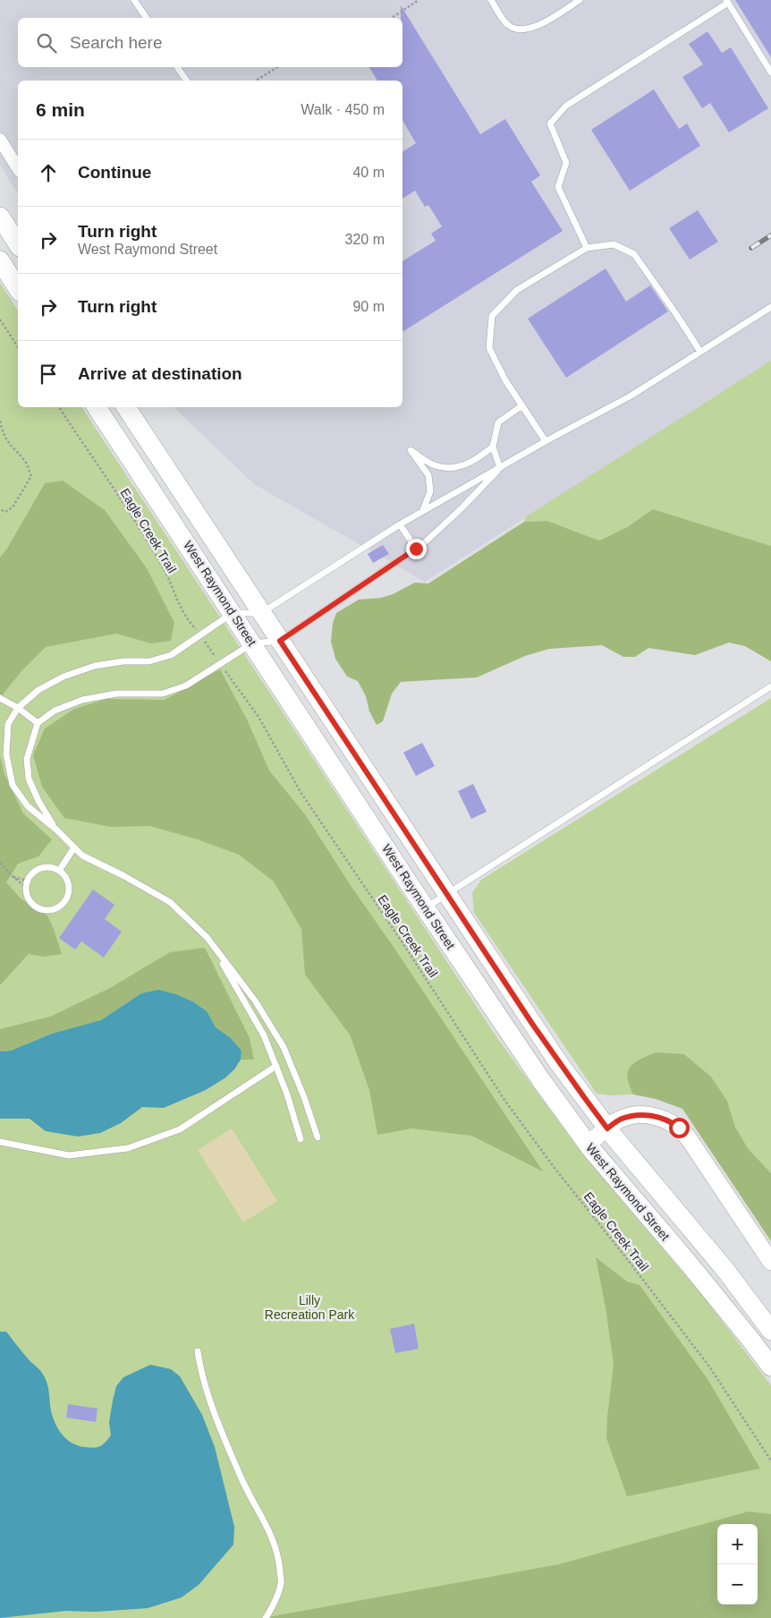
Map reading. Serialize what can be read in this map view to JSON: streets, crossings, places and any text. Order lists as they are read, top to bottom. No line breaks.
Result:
{"streets":{"main road":["West Raymond Street"],"path":["Eagle Creek Trail"]},"parks":["Lilly Recreation Park"],"page":{"search":"Search here","heading":["6 min","Walk · 450 m"],"list":[["Continue","40 m"],["Turn right","West Raymond Street","320 m"],["Turn right","90 m"],"Arrive at destination"],"map_buttons":["+","−"]}}
